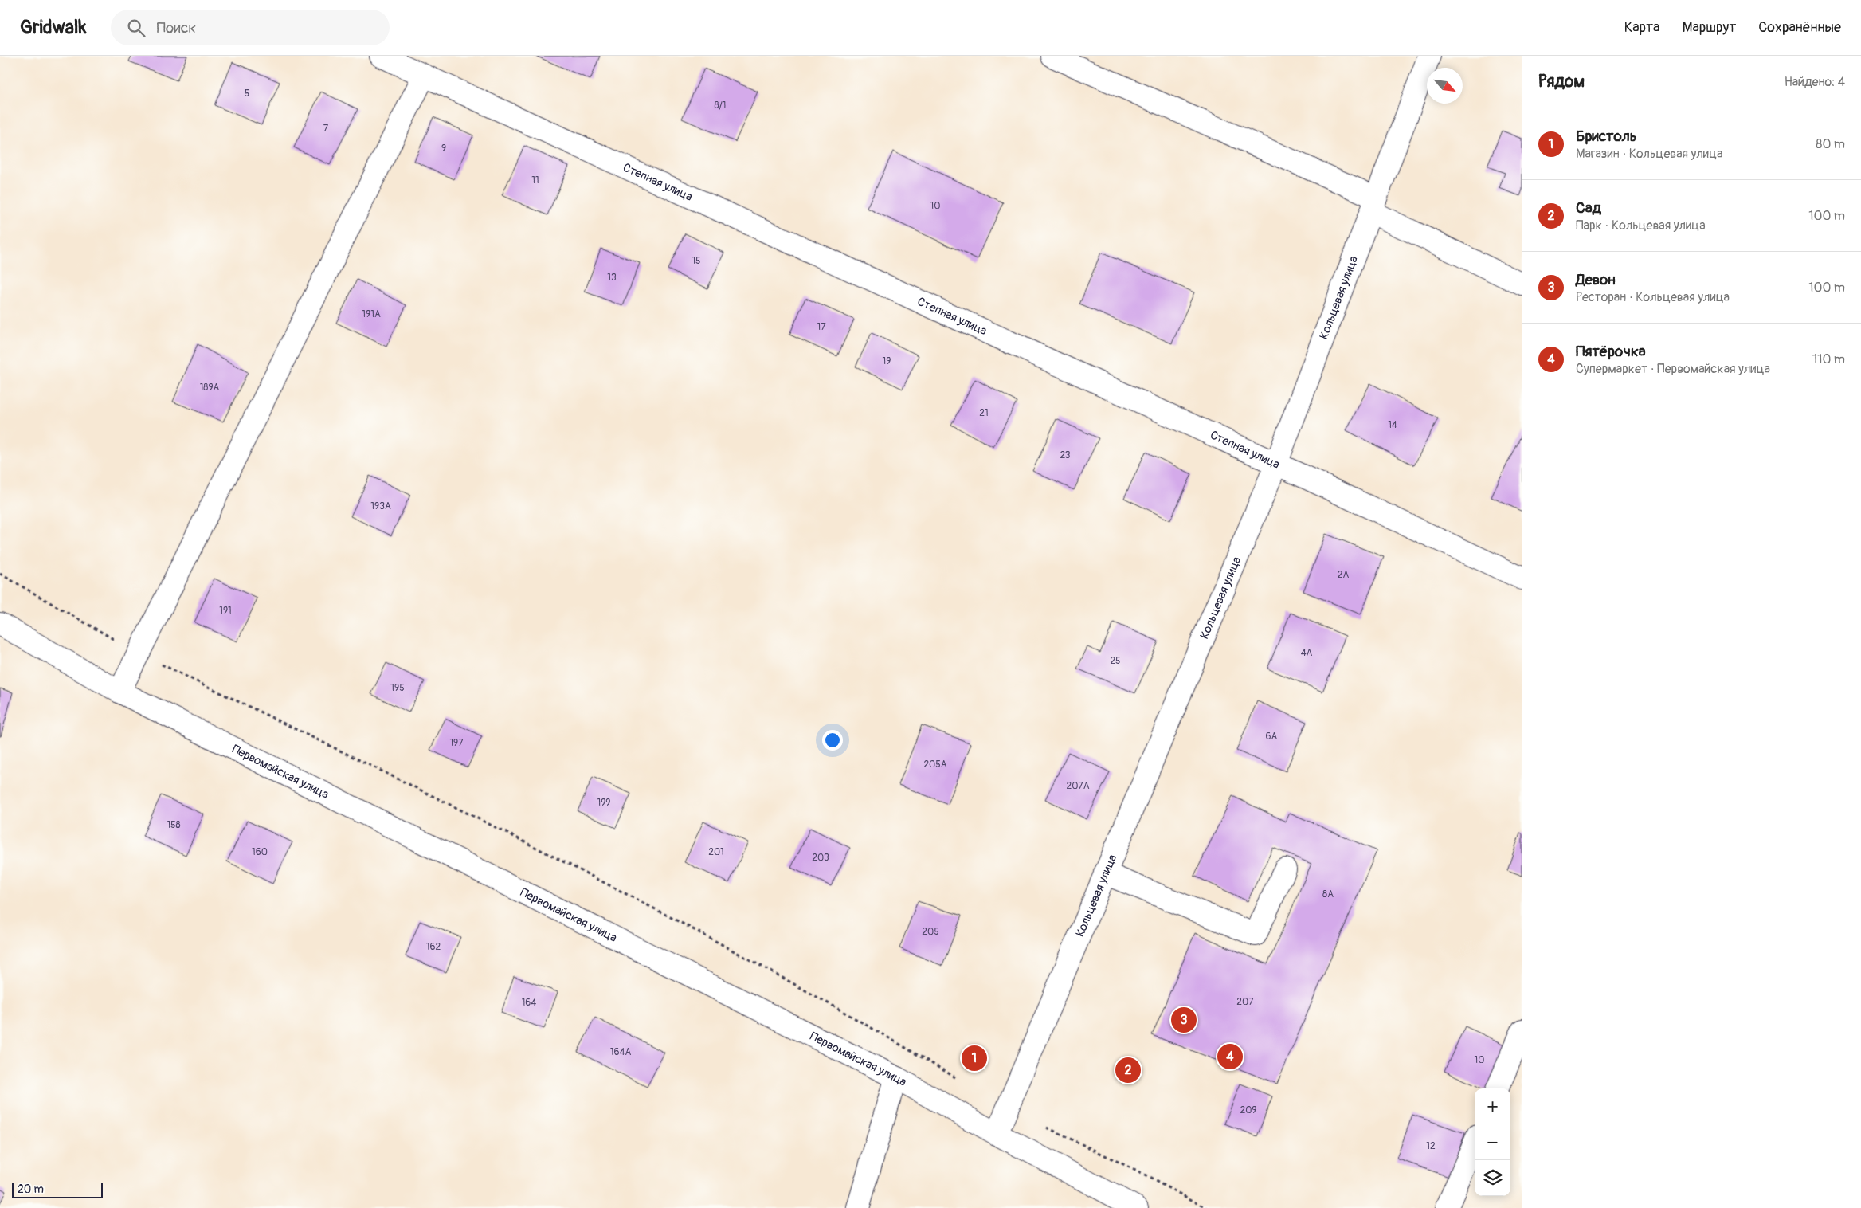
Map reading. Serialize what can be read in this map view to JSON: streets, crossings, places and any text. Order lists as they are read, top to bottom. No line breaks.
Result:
{"streets":{"street":["Степная улица","Кольцевая улица","Первомайская улица"]},"crossings":[["Степная улица","Кольцевая улица"],["Кольцевая улица","Первомайская улица"]],"house_numbers":["5","8/1","7","9","11","10","15","13","191А","17","19","189А","21","14","23","193А","2А","191","4А","25","195","6А","197","205А","207А","199","158","160","201","203","8А","205","162","207","164","164А","10","209","12"],"scale_bar":"20 m","north":"bottom right","page":{"header":"Gridwalk","search":"Поиск","nav":["Карта","Маршрут","Сохранённые"],"heading":["Рядом","Найдено: 4"],"list":[{"mark":"1","name":"Бристоль","note":"Магазин · Кольцевая улица","value":"80 m"},{"mark":"2","name":"Сад","note":"Парк · Кольцевая улица","value":"100 m"},{"mark":"3","name":"Девон","note":"Ресторан · Кольцевая улица","value":"100 m"},{"mark":"4","name":"Пятёрочка","note":"Супермаркет · Первомайская улица","value":"110 m"}],"pins":["3","4","1","2"],"map_buttons":["+","−"],"scale":"20 m"}}
